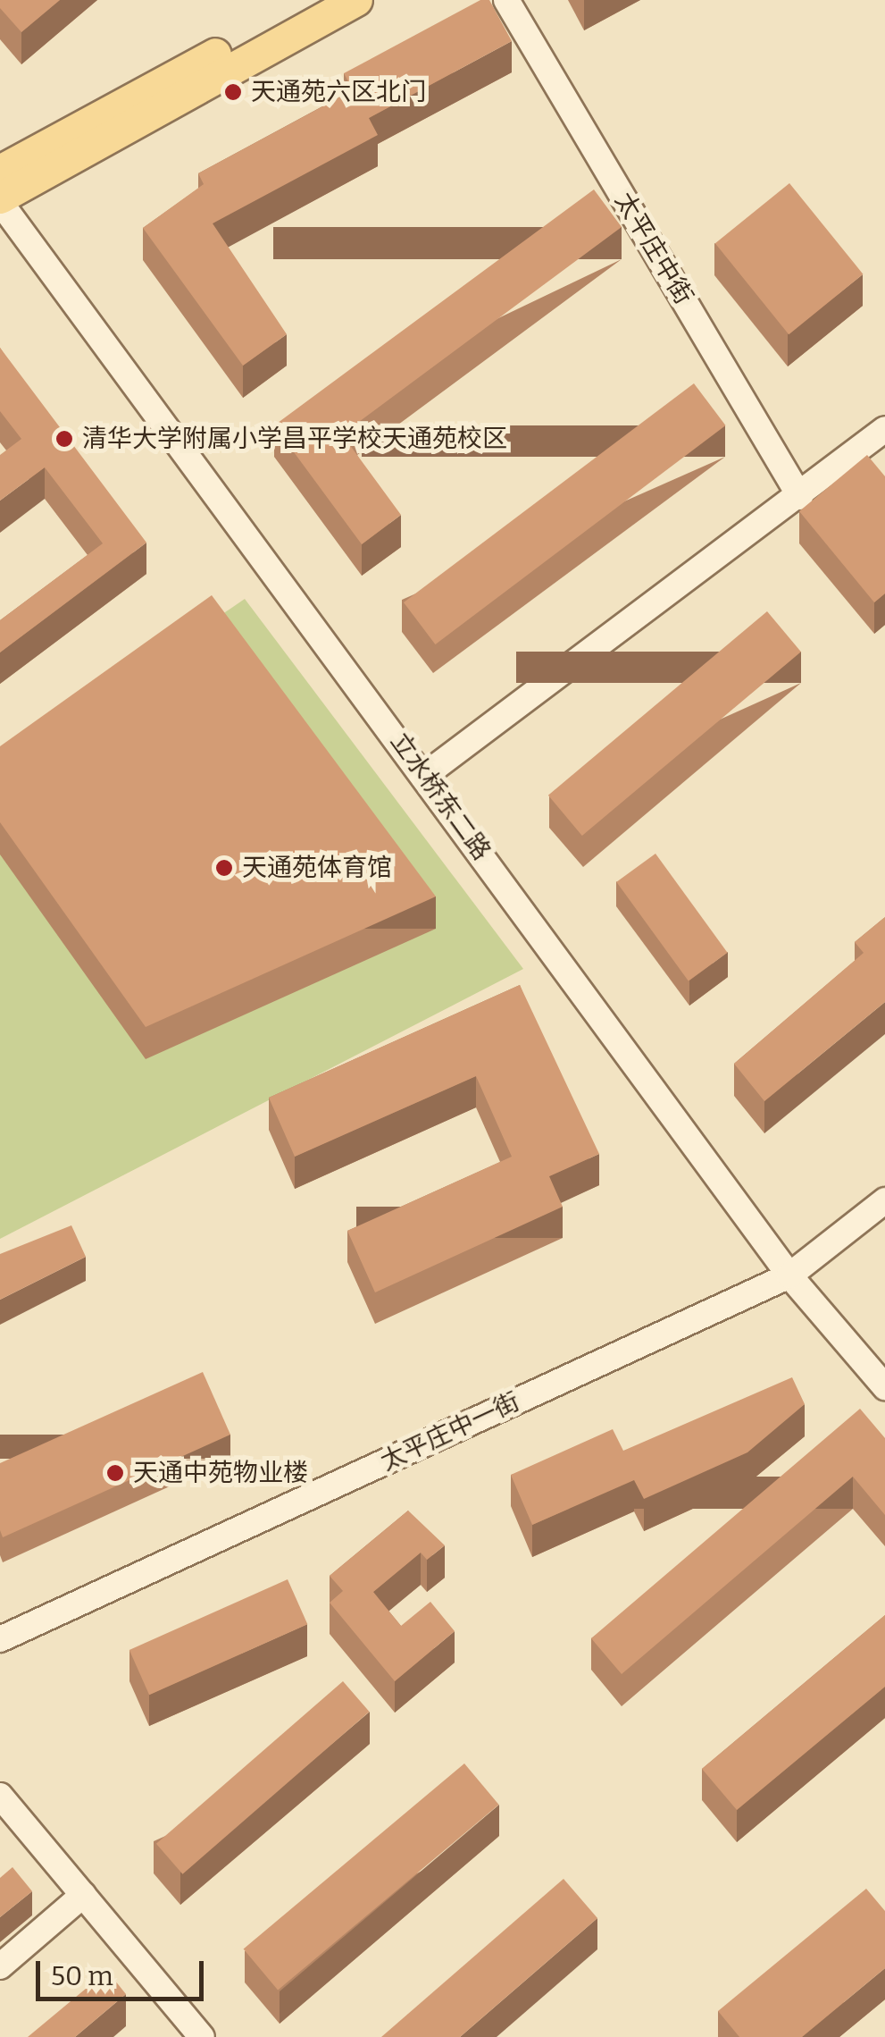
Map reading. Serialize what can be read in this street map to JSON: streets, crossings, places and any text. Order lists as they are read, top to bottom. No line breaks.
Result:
{"streets":{"street":["太平庄中街","立水桥东二路","太平庄中一街"]},"crossings":[["立水桥东二路","太平庄中一街"]],"places":["天通苑六区北门","清华大学附属小学昌平学校天通苑校区","天通苑体育馆","天通中苑物业楼"],"scale_bar":"50 m"}
